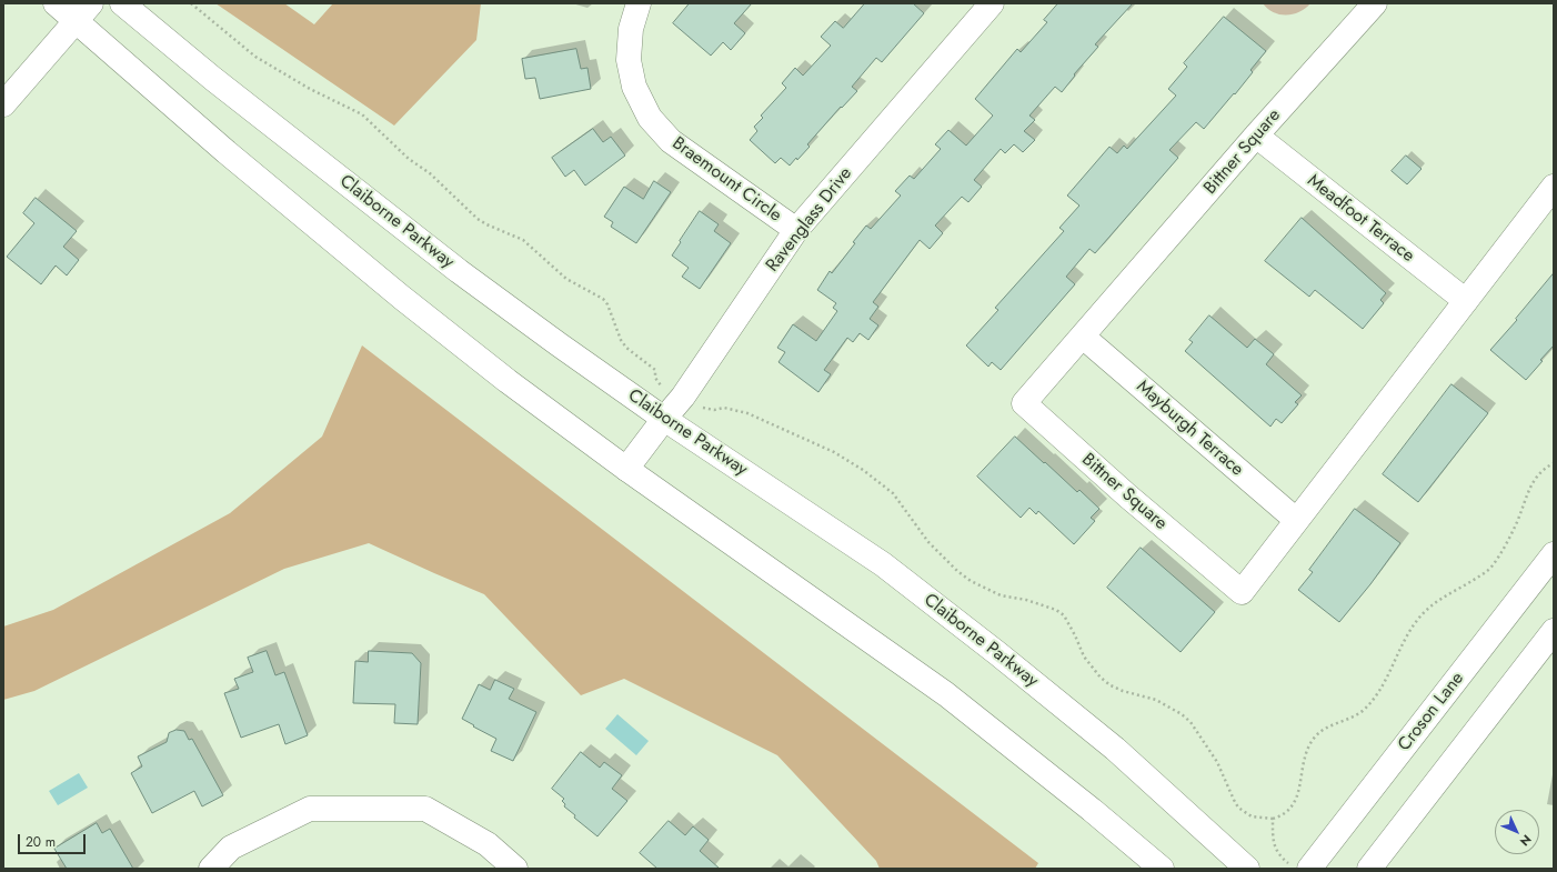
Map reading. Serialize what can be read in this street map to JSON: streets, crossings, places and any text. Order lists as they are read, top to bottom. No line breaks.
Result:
{"streets":{"main road":["Bittner Square","Braemount Circle","Meadfoot Terrace","Ravenglass Drive","Claiborne Parkway","Mayburgh Terrace","Croson Lane"]},"crossings":[["Bittner Square","Meadfoot Terrace"],["Bittner Square","Mayburgh Terrace"],["Braemount Circle","Ravenglass Drive"],["Ravenglass Drive","Claiborne Parkway"]],"scale_bar":"20 m","north":"bottom right"}
